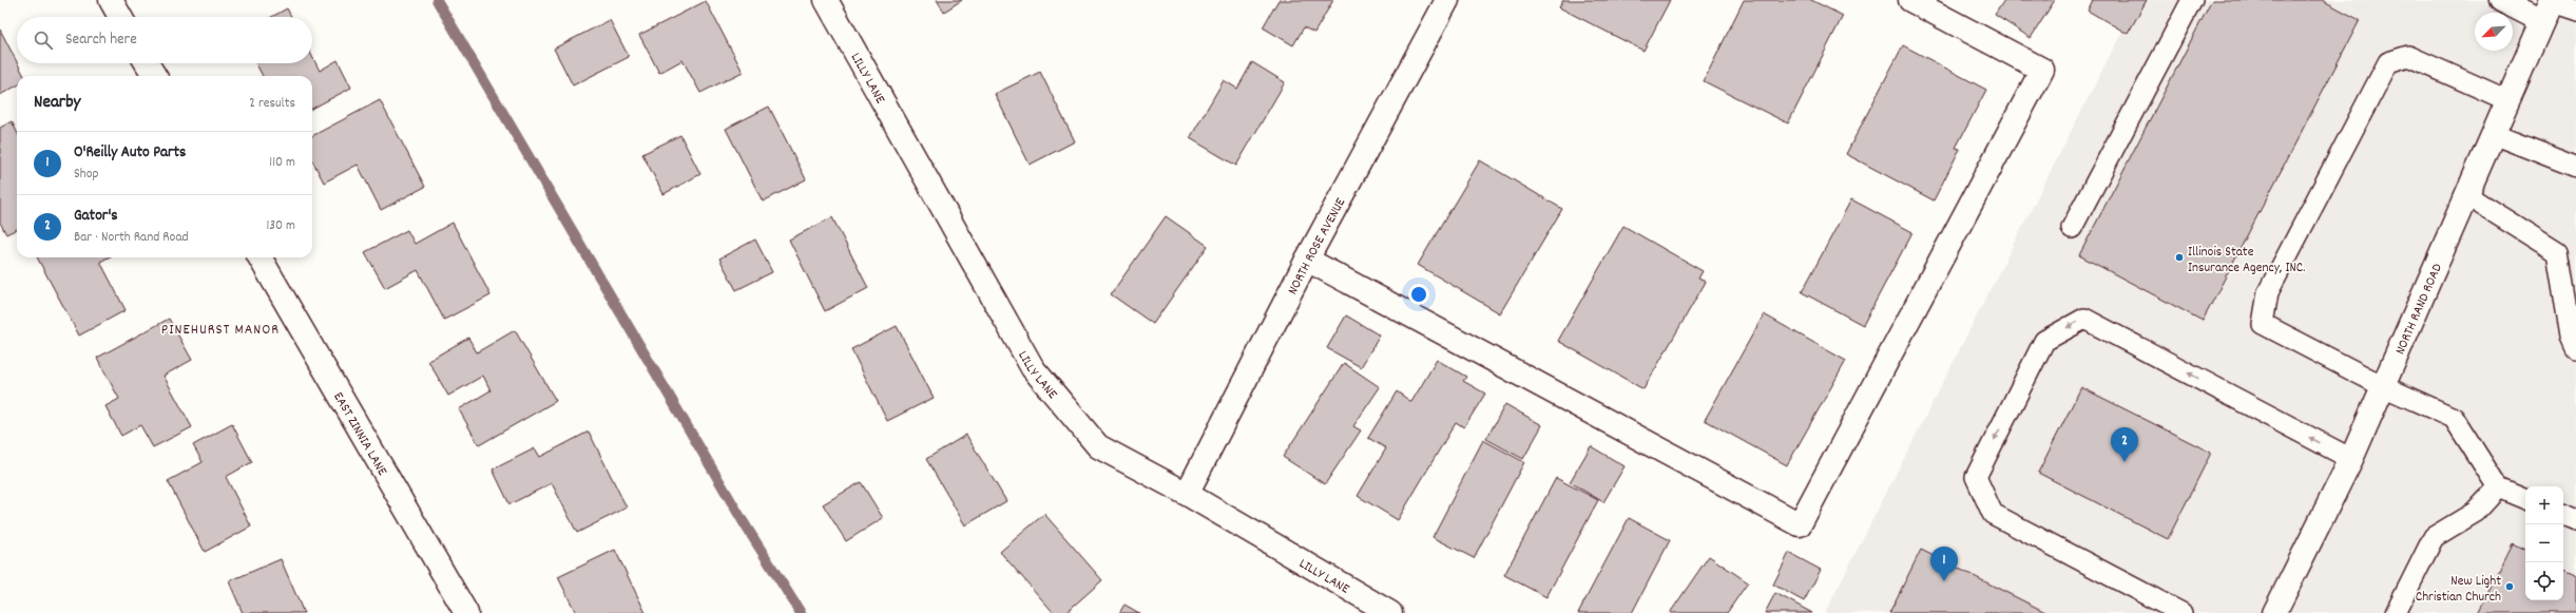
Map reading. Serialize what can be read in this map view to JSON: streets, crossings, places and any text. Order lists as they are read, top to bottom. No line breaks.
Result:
{"streets":{"street":["LILLY LANE","NORTH ROSE AVENUE","NORTH RAND ROAD","EAST ZINNIA LANE"]},"crossings":[["LILLY LANE","NORTH ROSE AVENUE"]],"districts":["PINEHURST MANOR"],"places":["Illinois State Insurance Agency, INC.","New Light Christian Church"],"north":"bottom left","page":{"search":"Search here","heading":["Nearby","2 results"],"list":[{"mark":"1","name":"O'Reilly Auto Parts","note":"Shop","value":"110 m"},{"mark":"2","name":"Gator's","note":"Bar · North Rand Road","value":"130 m"}],"pins":["2","1"],"map_buttons":["+","−"]}}
